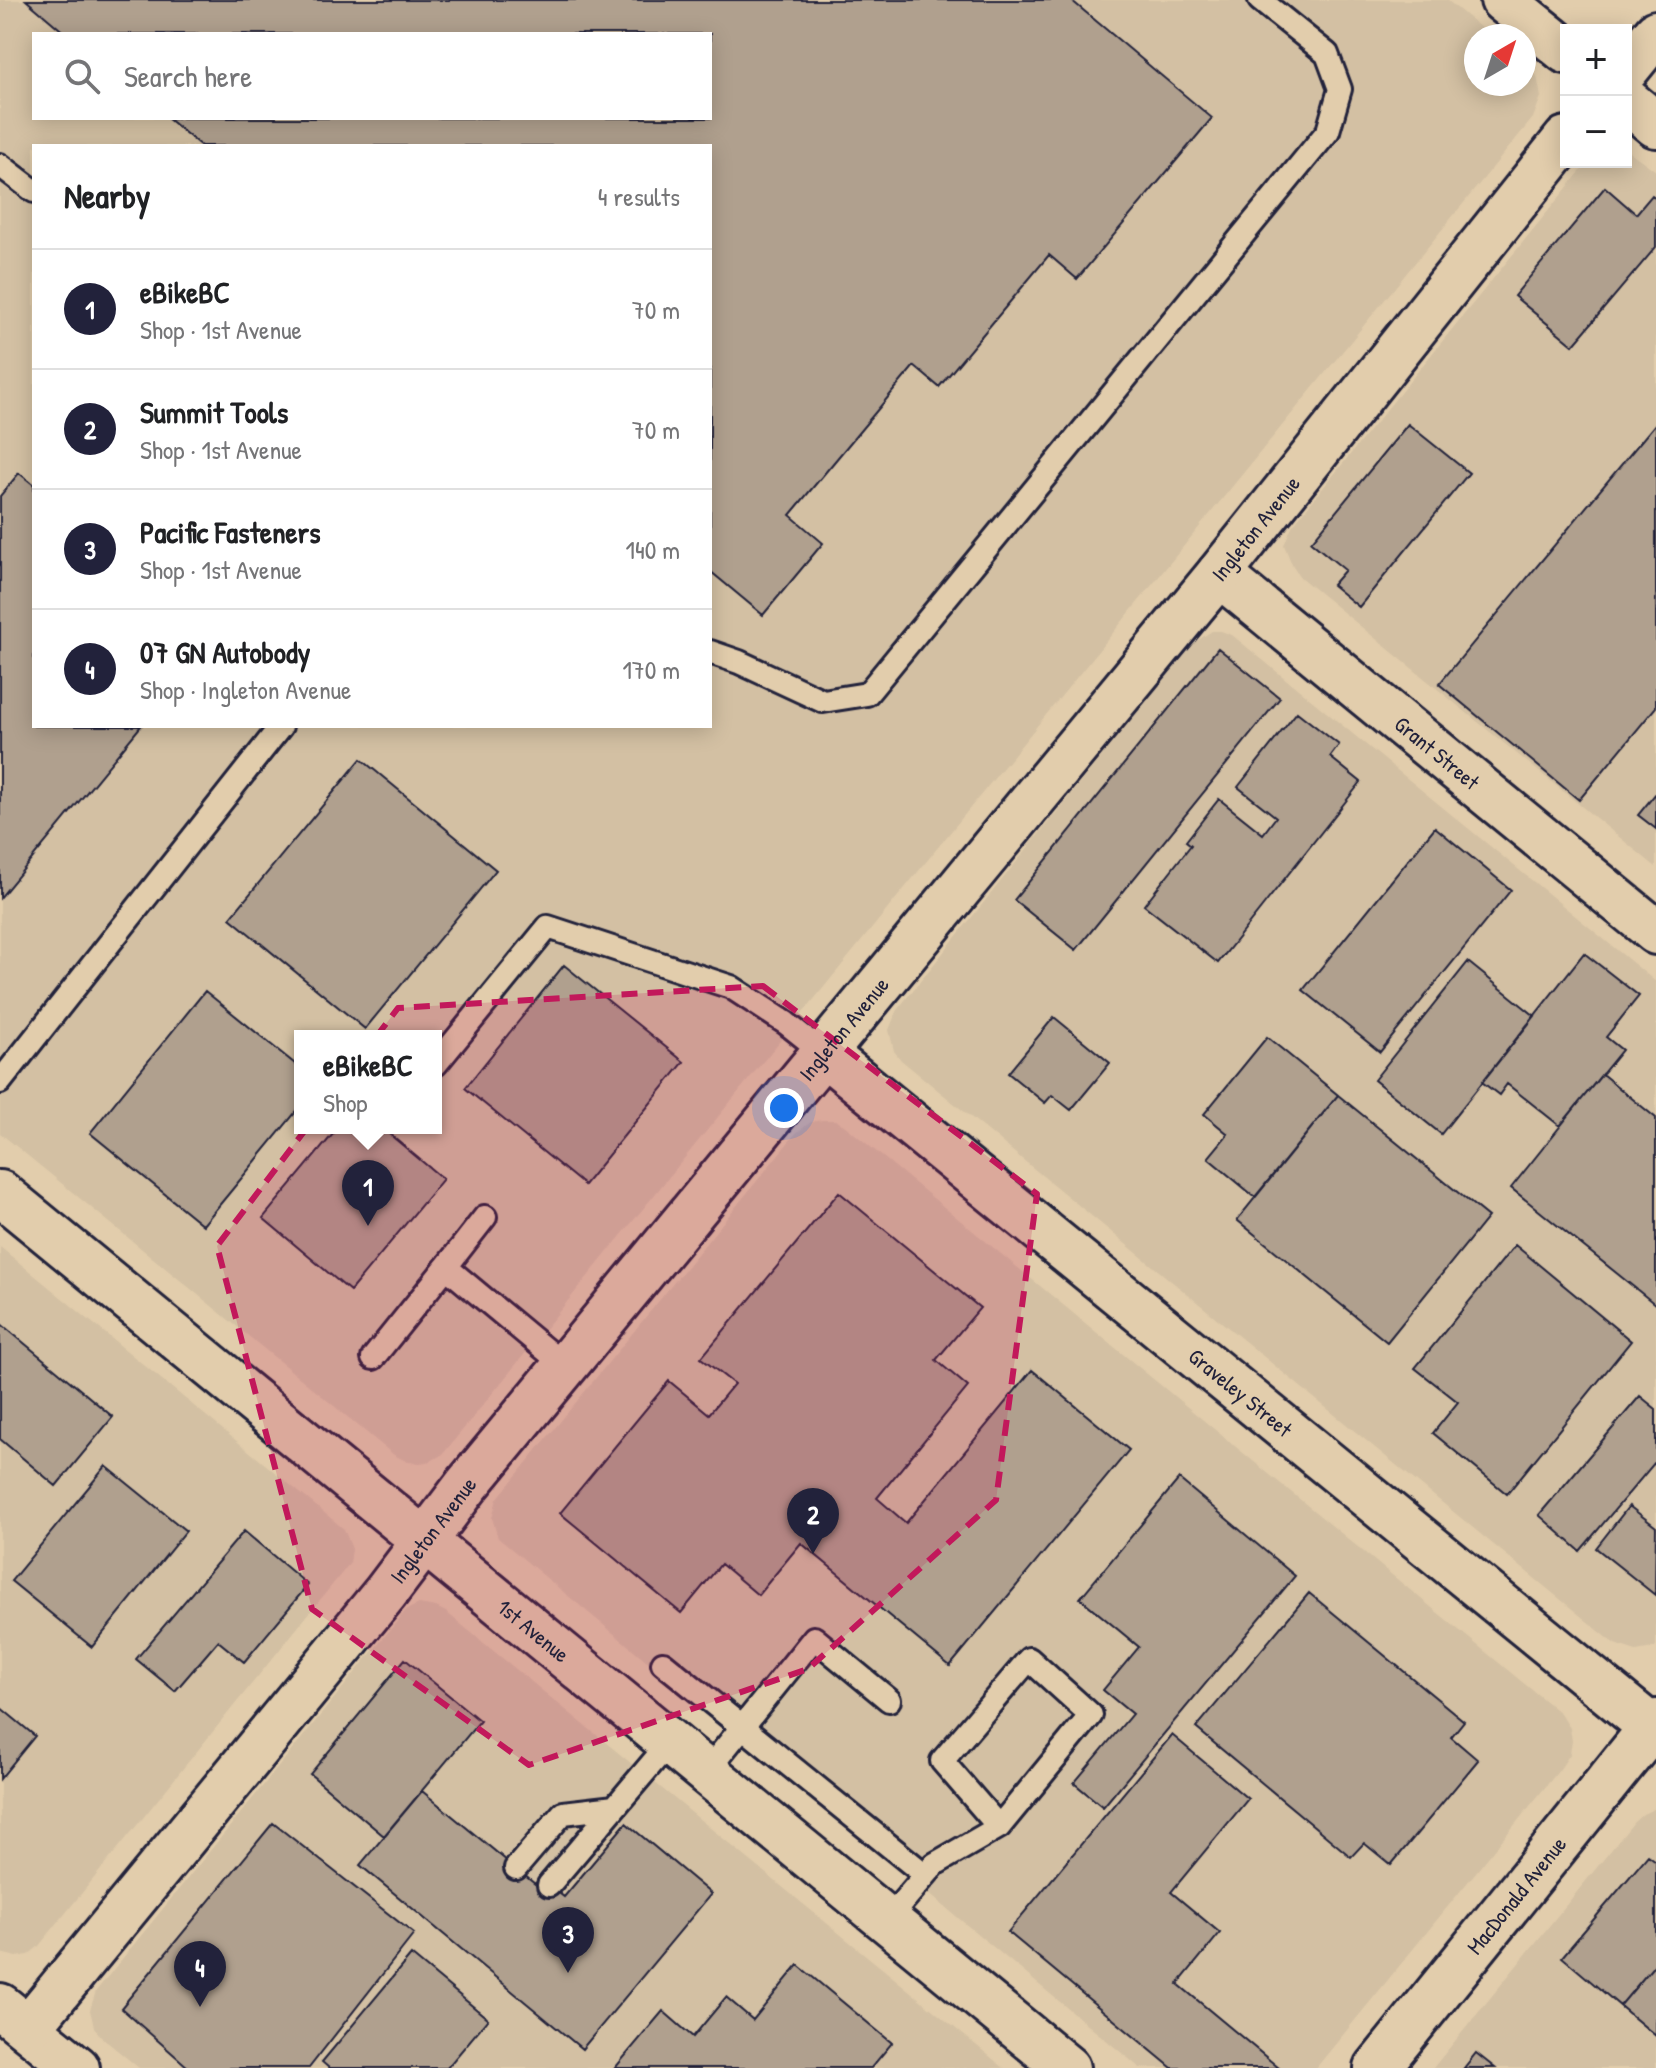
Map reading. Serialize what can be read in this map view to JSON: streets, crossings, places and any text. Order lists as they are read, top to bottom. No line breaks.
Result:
{"streets":{"street":["Ingleton Avenue","Grant Street","Graveley Street","1st Avenue","MacDonald Avenue"]},"crossings":[["Ingleton Avenue","Grant Street"],["Ingleton Avenue","Graveley Street"],["Ingleton Avenue","1st Avenue"],["Graveley Street","MacDonald Avenue"]],"north":"top right","page":{"map_buttons":["+","−"],"search":"Search here","heading":["Nearby","4 results"],"list":[{"mark":"1","name":"eBikeBC","note":"Shop · 1st Avenue","value":"70 m"},{"mark":"2","name":"Summit Tools","note":"Shop · 1st Avenue","value":"70 m"},{"mark":"3","name":"Pacific Fasteners","note":"Shop · 1st Avenue","value":"140 m"},{"mark":"4","name":"07 GN Autobody","note":"Shop · Ingleton Avenue","value":"170 m"}],"popup":["eBikeBC","Shop"],"pins":["1","2","3","4"]}}
